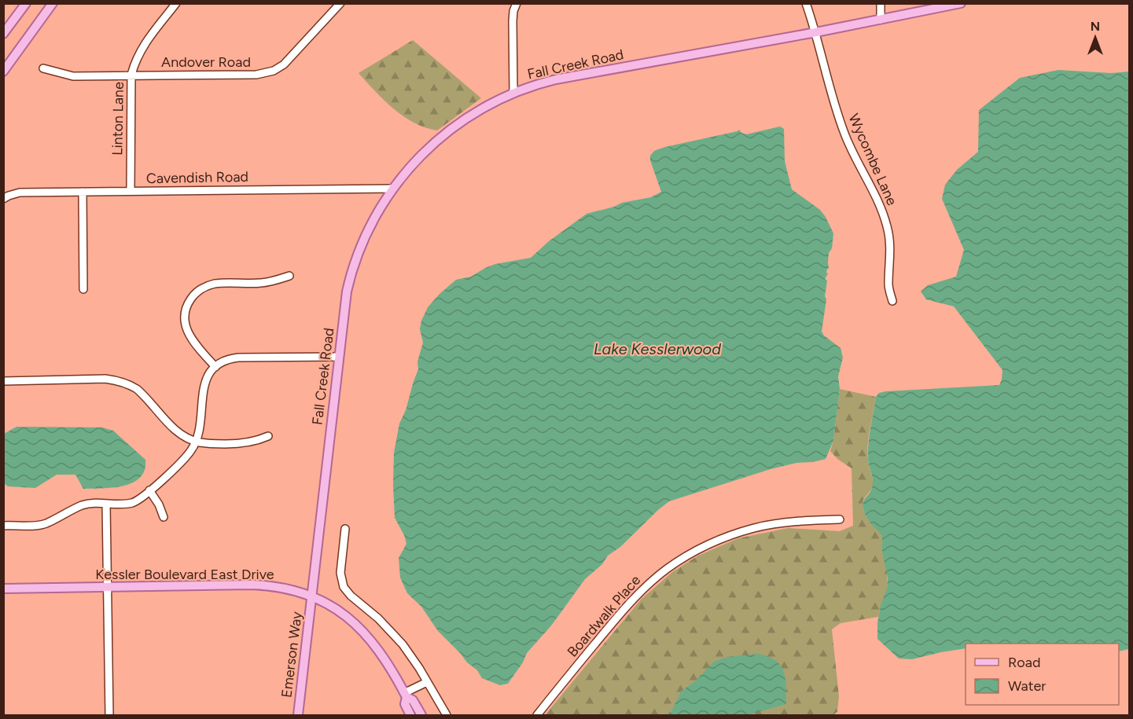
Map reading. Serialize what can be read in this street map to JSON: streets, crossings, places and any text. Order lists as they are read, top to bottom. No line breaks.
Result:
{"streets":{"main road":["Fall Creek Road","Kessler Boulevard East Drive","Emerson Way"],"street":["Andover Road","Linton Lane","Wycombe Lane","Cavendish Road","Boardwalk Place"]},"crossings":[["Andover Road","Linton Lane"],["Fall Creek Road","Wycombe Lane"],["Fall Creek Road","Cavendish Road"],["Fall Creek Road","Kessler Boulevard East Drive"],["Fall Creek Road","Emerson Way"],["Linton Lane","Cavendish Road"],["Kessler Boulevard East Drive","Emerson Way"]],"water":["Lake Kesslerwood"],"legend":["Road","Water"],"north":"top"}
